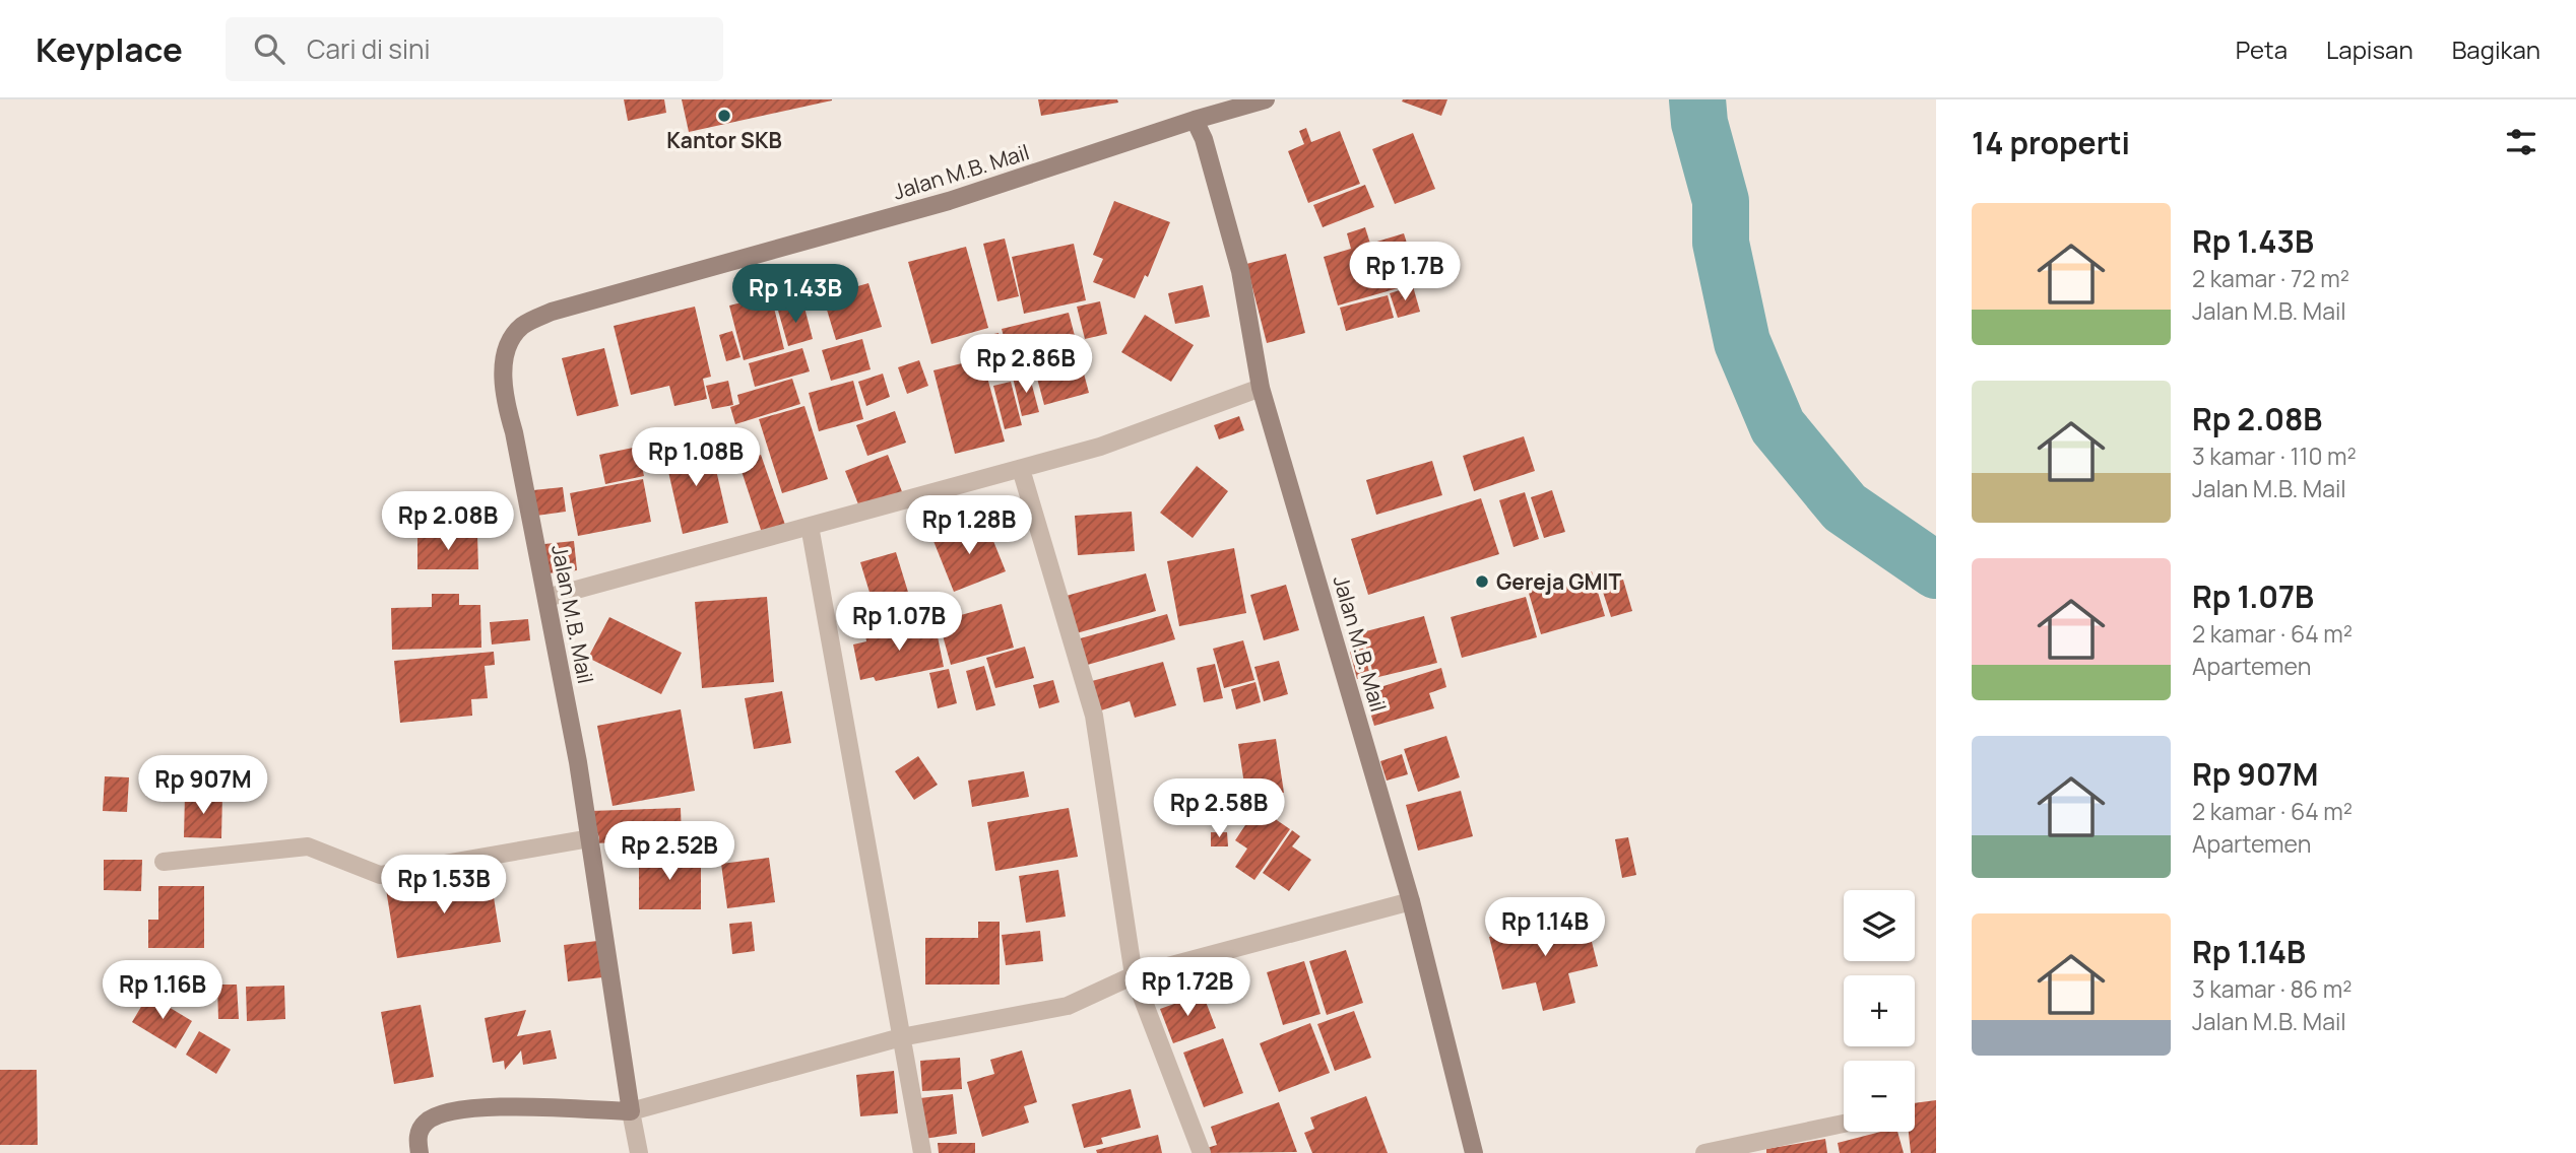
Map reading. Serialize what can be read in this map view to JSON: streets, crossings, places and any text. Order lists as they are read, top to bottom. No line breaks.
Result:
{"streets":{"street":["Jalan M.B. Mail"]},"places":["Kantor SKB","Gereja GMIT"],"page":{"header":"Keyplace","search":"Cari di sini","nav":["Peta","Lapisan","Bagikan"],"heading":"14 properti","list":[{"name":"Rp 1.43B","note":"2 kamar · 72 m² · Jalan M.B. Mail"},{"name":"Rp 2.08B","note":"3 kamar · 110 m² · Jalan M.B. Mail"},{"name":"Rp 1.07B","note":"2 kamar · 64 m² · Apartemen"},{"name":"Rp 907M","note":"2 kamar · 64 m² · Apartemen"},{"name":"Rp 1.14B","note":"3 kamar · 86 m² · Jalan M.B. Mail"}],"price":["Rp 1.7B","Rp 1.43B","Rp 2.86B","Rp 1.08B","Rp 2.08B","Rp 1.28B","Rp 1.07B","Rp 907M","Rp 2.58B","Rp 2.52B","Rp 1.53B","Rp 1.14B","Rp 1.72B","Rp 1.16B"],"map_buttons":["+","−"]}}
